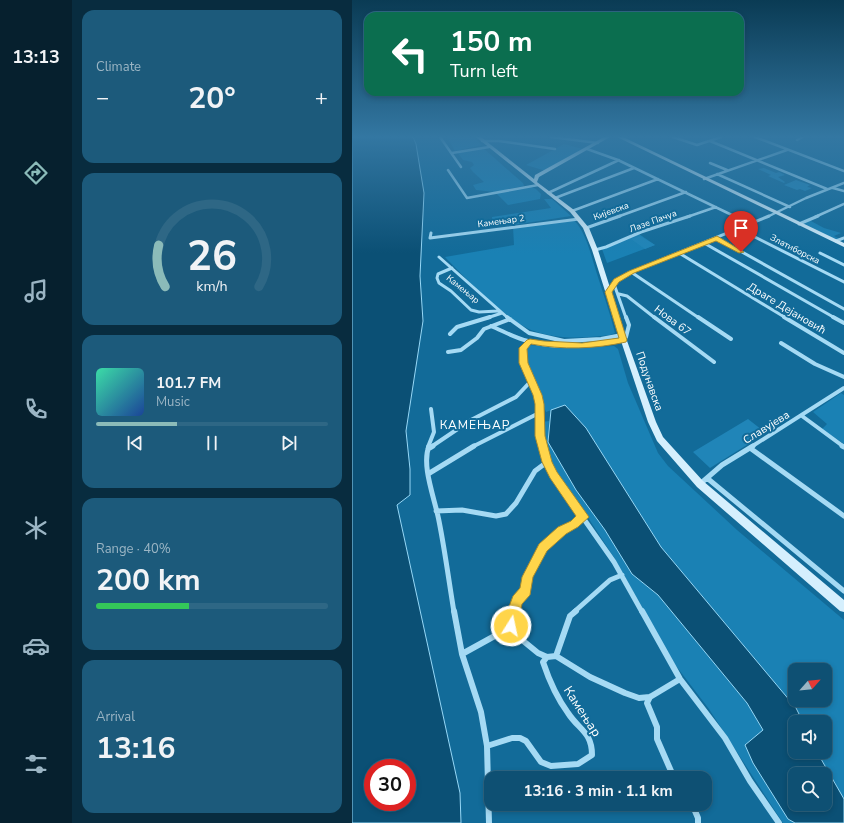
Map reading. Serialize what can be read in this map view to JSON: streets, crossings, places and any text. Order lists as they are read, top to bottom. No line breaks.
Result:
{"streets":{"street":["Кијевска","Камењар 2","Лазе Пачуа","Златиборска","Камењар","Драге Дејановић","Нова 67","Подунавска","Славујева"]},"crossings":[["Кијевска","Подунавска"],["Камењар 2","Подунавска"],["Лазе Пачуа","Подунавска"],["Камењар","Подунавска"],["Подунавска","Славујева"]],"districts":["КАМЕЊАР"],"north":"top right","page":{"tabs":"13:13","tile":["Climate",["Range · 40%","200 km"],["Arrival","13:16"]],"turn":["150 m","Turn left"],"heat":["−","20°","+"],"song":["101.7 FM","Music"],"limit":"30","trip":"13:16 · 3 min · 1.1 km","gauge":["26","km/h"]}}
